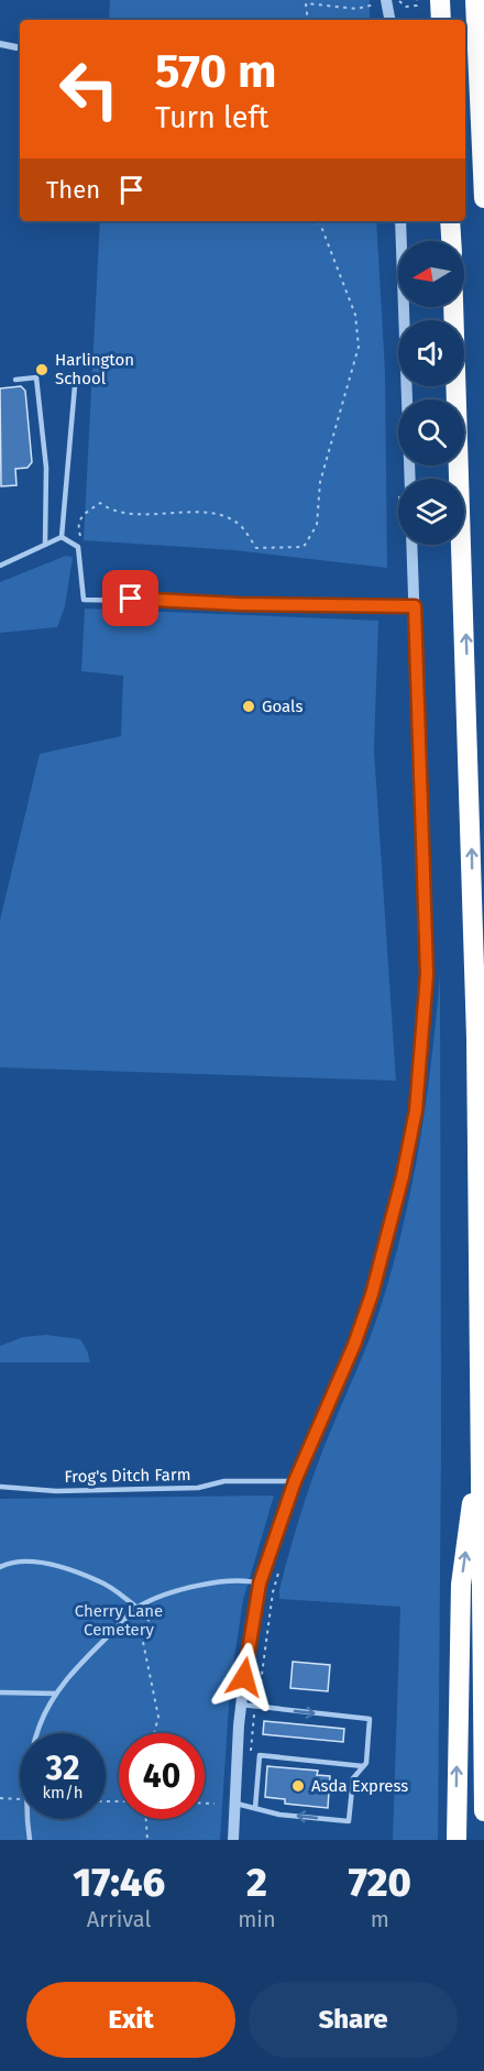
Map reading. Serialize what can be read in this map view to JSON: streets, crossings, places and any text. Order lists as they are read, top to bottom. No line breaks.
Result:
{"streets":{"lane":["Frog's Ditch Farm"]},"parks":["Cherry Lane Cemetery"],"places":["Harlington School","Goals","Asda Express"],"north":"left","page":{"turn":["570 m","Turn left"],"then":"Then","speed":"32 km/h","limit":"40","eta":["17:46","Arrival","2","min","720","m"],"buttons":["Exit","Share"]}}
